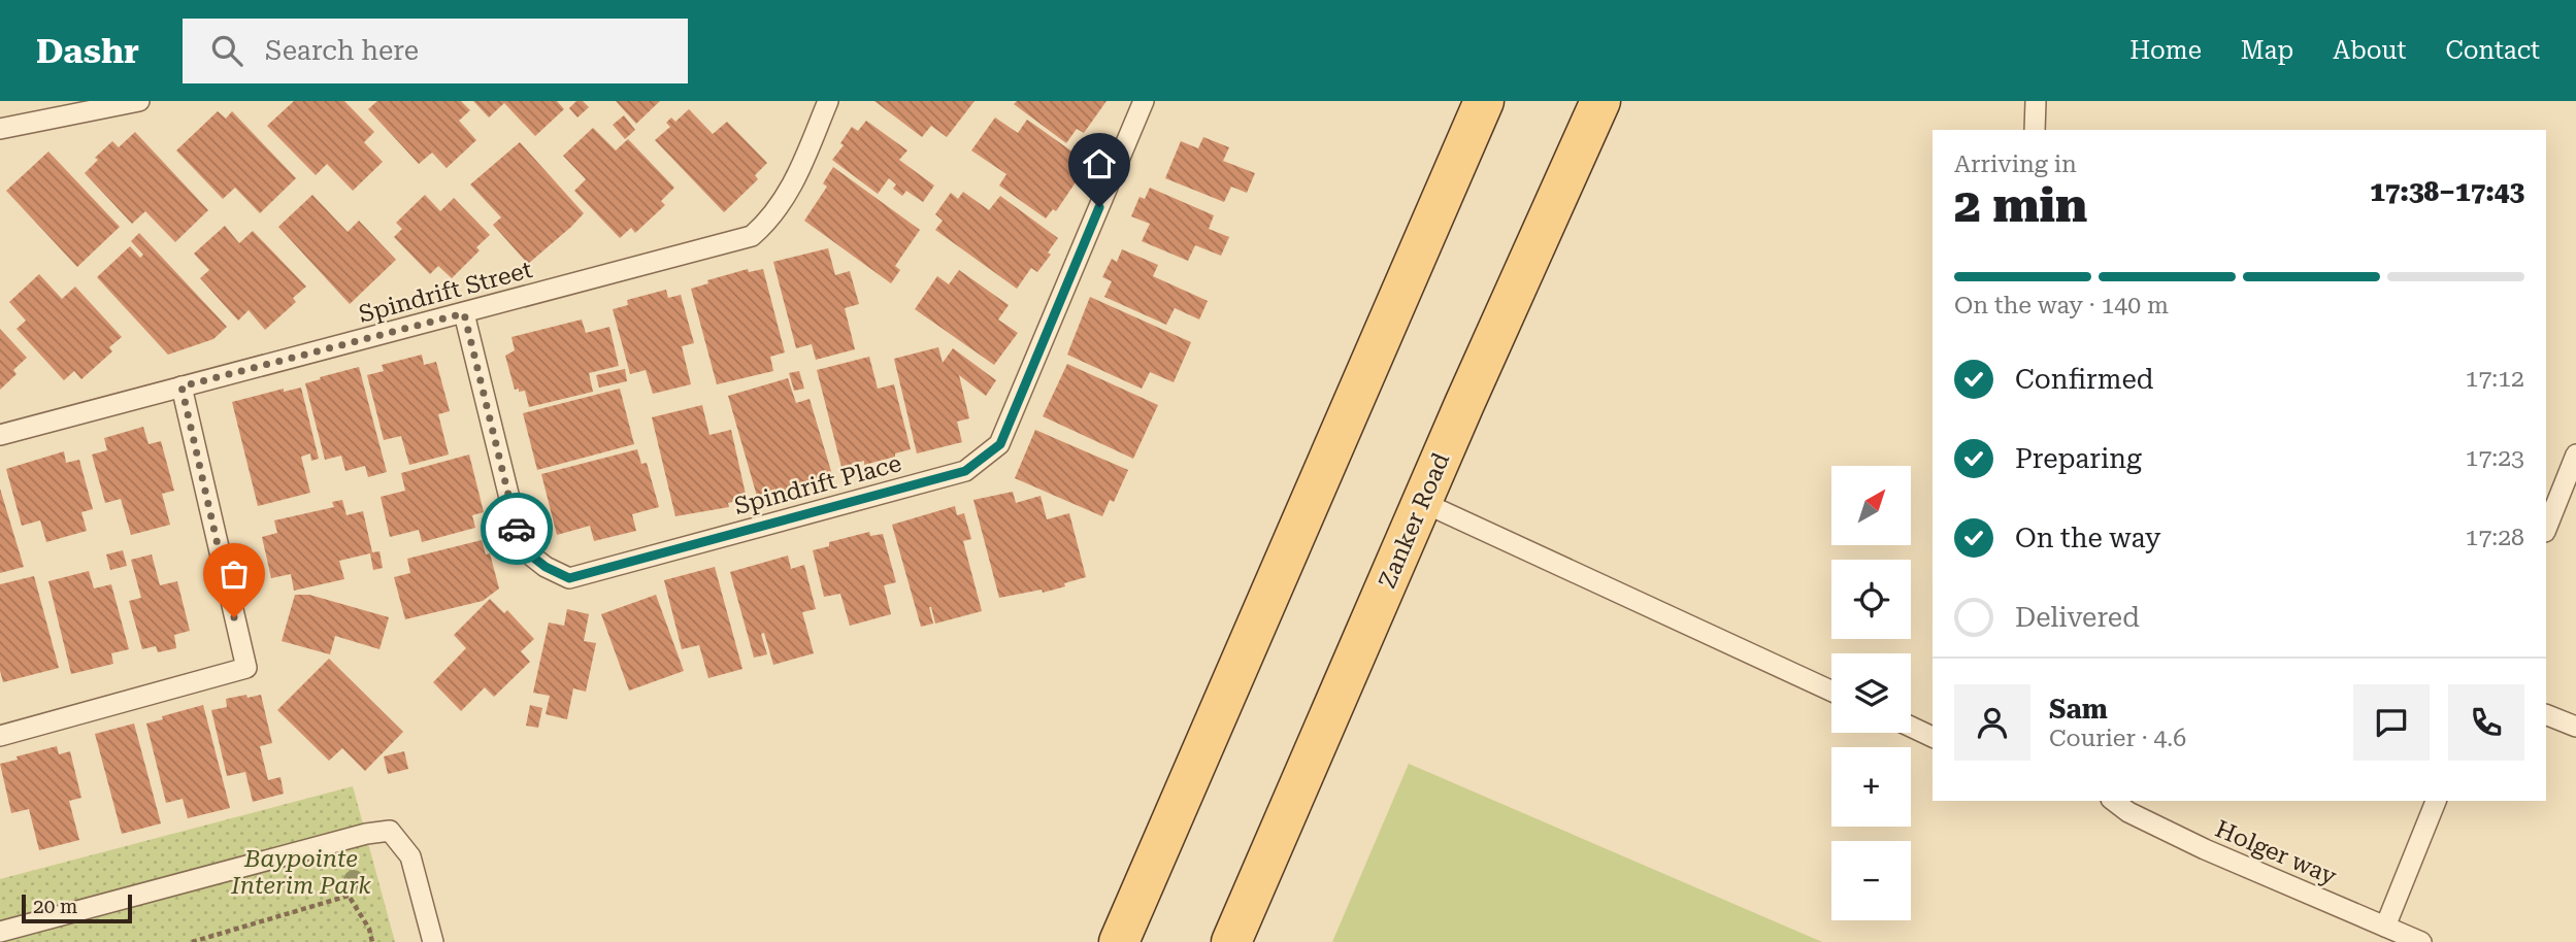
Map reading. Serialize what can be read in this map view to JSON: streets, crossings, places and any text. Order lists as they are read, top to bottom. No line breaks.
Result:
{"streets":{"main road":["Zanker Road"],"lane":["Spindrift Street","Spindrift Place","Holger way"]},"crossings":[["Spindrift Street","Spindrift Place"]],"parks":["Baypointe Interim Park"],"scale_bar":"20 m","north":"top right","page":{"header":"Dashr","search":"Search here","nav":["Home","Map","About","Contact"],"heading":["2 min","Arriving in","17:38–17:43"],"panel":["Sam","Courier · 4.6"],"bar":"On the way · 140 m","list":[["Confirmed","17:12"],["Preparing","17:23"],["On the way","17:28"],"Delivered"],"map_buttons":["+","−"],"scale":"20 m"}}
